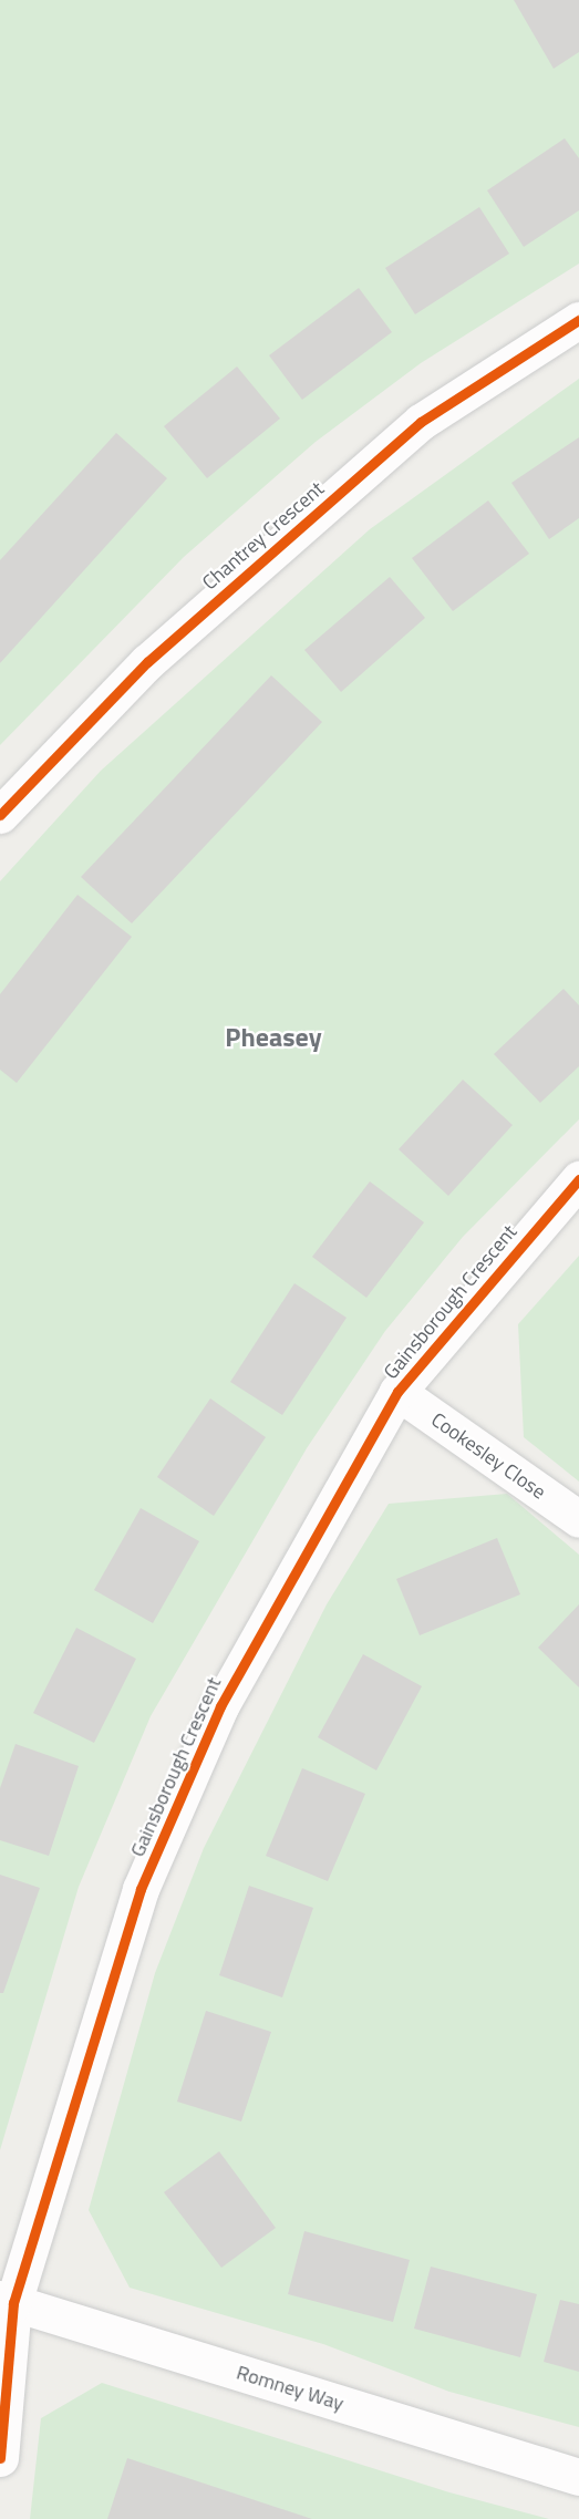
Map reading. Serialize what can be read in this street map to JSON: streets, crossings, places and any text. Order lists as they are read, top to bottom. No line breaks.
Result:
{"streets":{"street":["Chantrey Crescent","Gainsborough Crescent","Cookesley Close","Romney Way"]},"crossings":[["Gainsborough Crescent","Cookesley Close"],["Gainsborough Crescent","Romney Way"]],"districts":["Pheasey"]}
